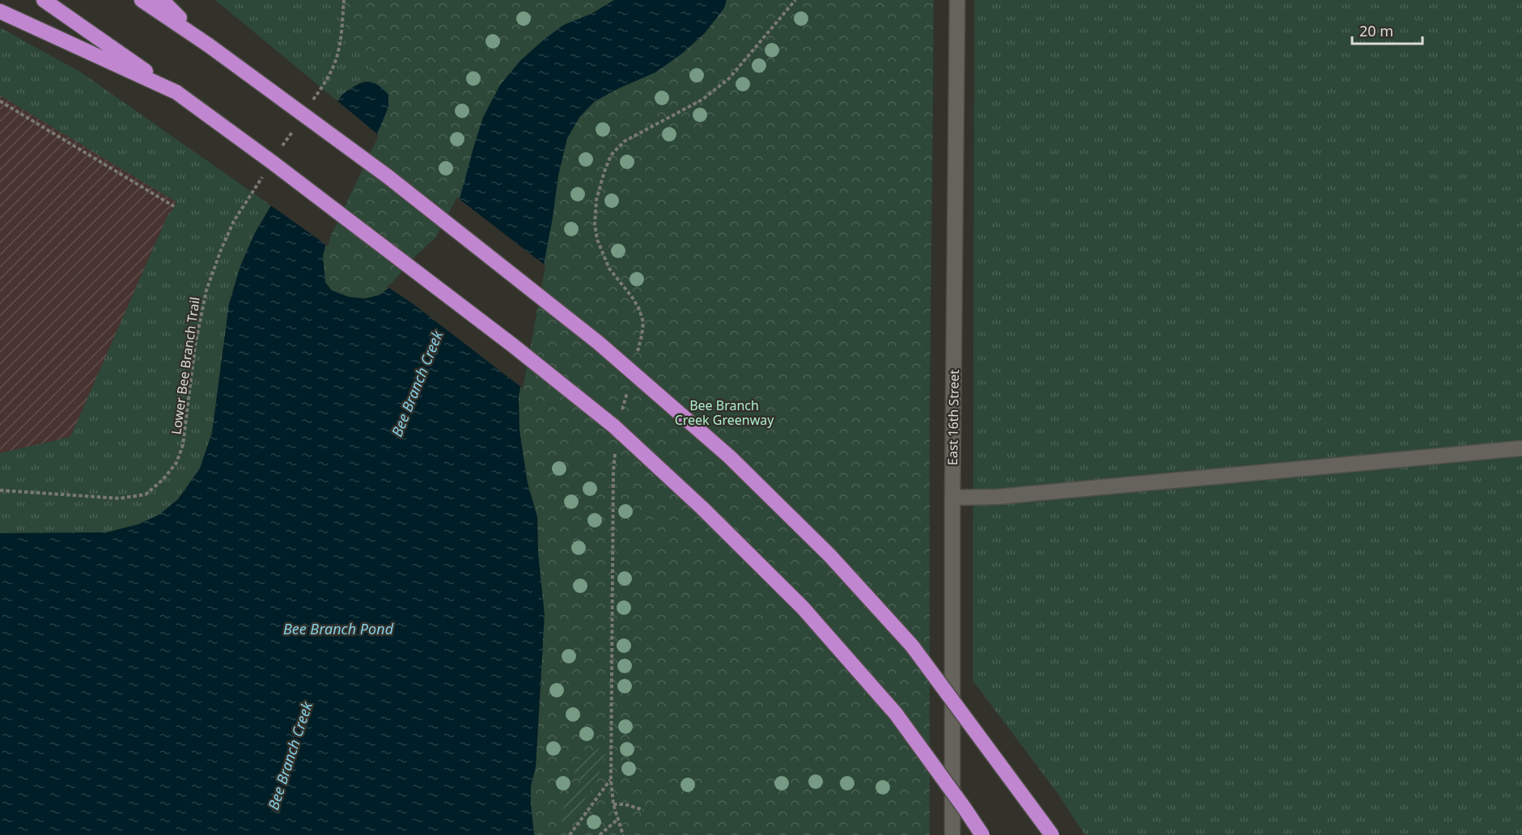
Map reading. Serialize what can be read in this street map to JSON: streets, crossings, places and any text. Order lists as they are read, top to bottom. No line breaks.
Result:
{"streets":{"street":["East 16th Street"],"path":["Lower Bee Branch Trail"]},"water":["Bee Branch Creek","Bee Branch Pond"],"parks":["Bee Branch Creek Greenway"],"scale_bar":"20 m"}
